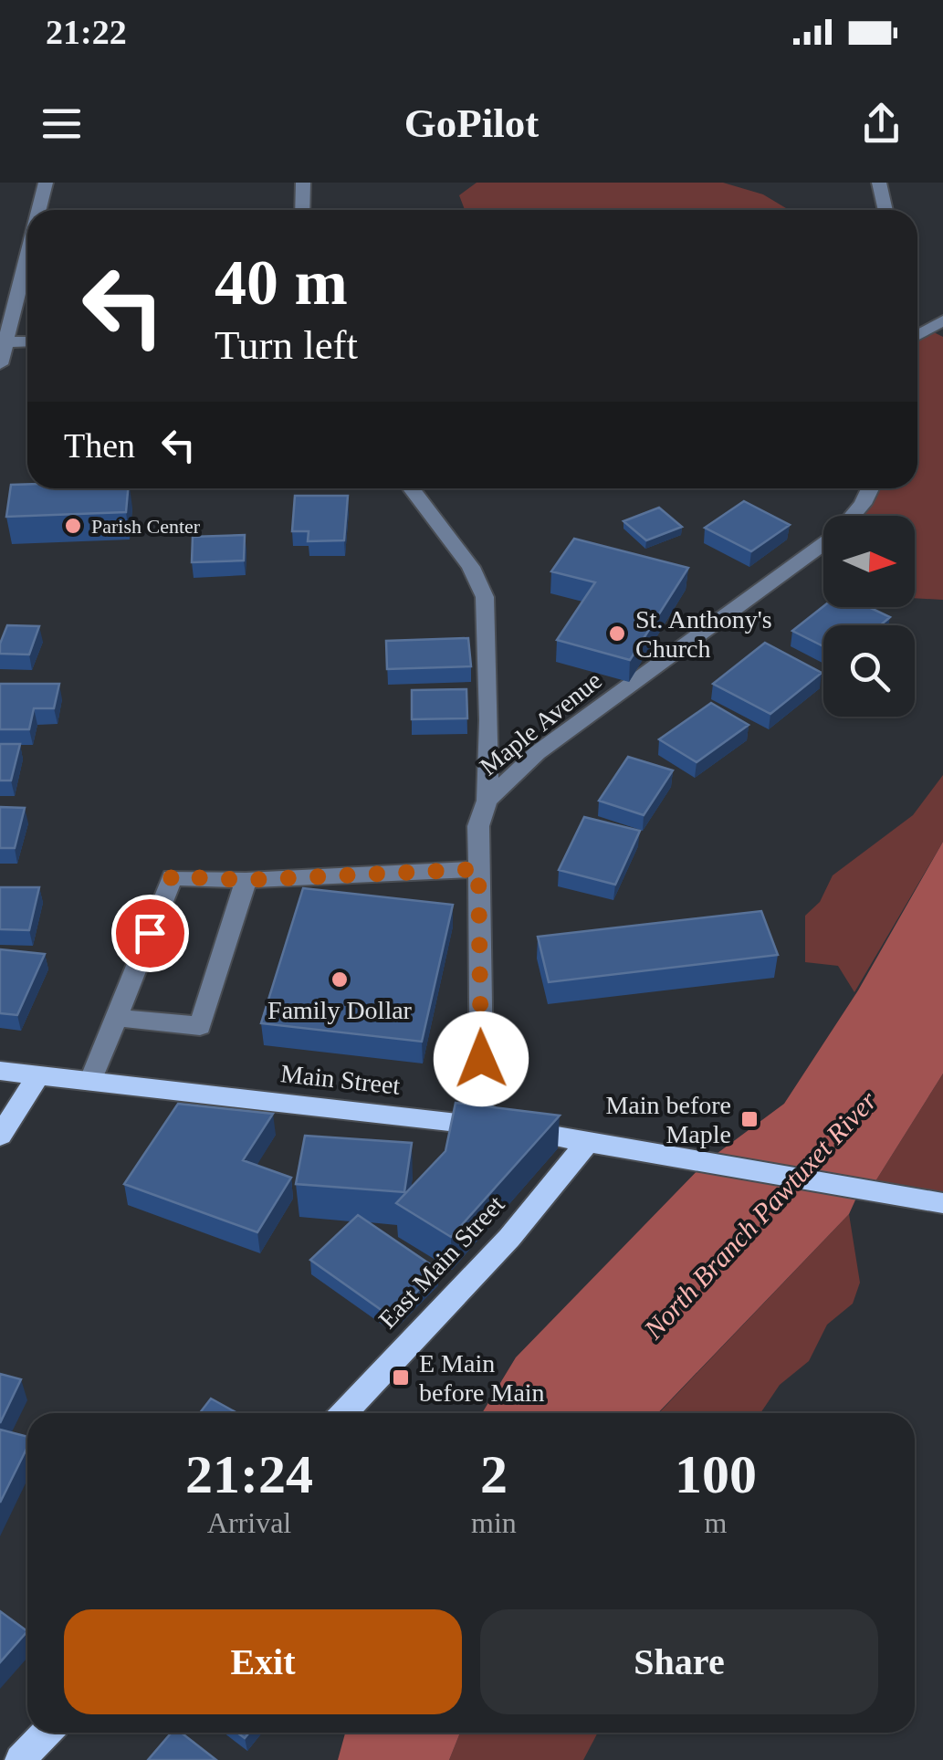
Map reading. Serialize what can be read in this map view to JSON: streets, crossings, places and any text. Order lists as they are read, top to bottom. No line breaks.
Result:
{"streets":{"main road":["Main Street","East Main Street"],"street":["Maple Avenue"]},"crossings":[["Maple Avenue","Main Street"],["Main Street","East Main Street"]],"water":["North Branch Pawtuxet River"],"places":{"other":["Parish Center","St. Anthony's Church","Family Dollar"],"transit":["Main before Maple","E Main before Main"]},"north":"right","page":{"status":"21:22","header":"GoPilot","turn":["40 m","Turn left"],"then":"Then","eta":["21:24","Arrival","2","min","100","m"],"buttons":["Exit","Share"]}}
